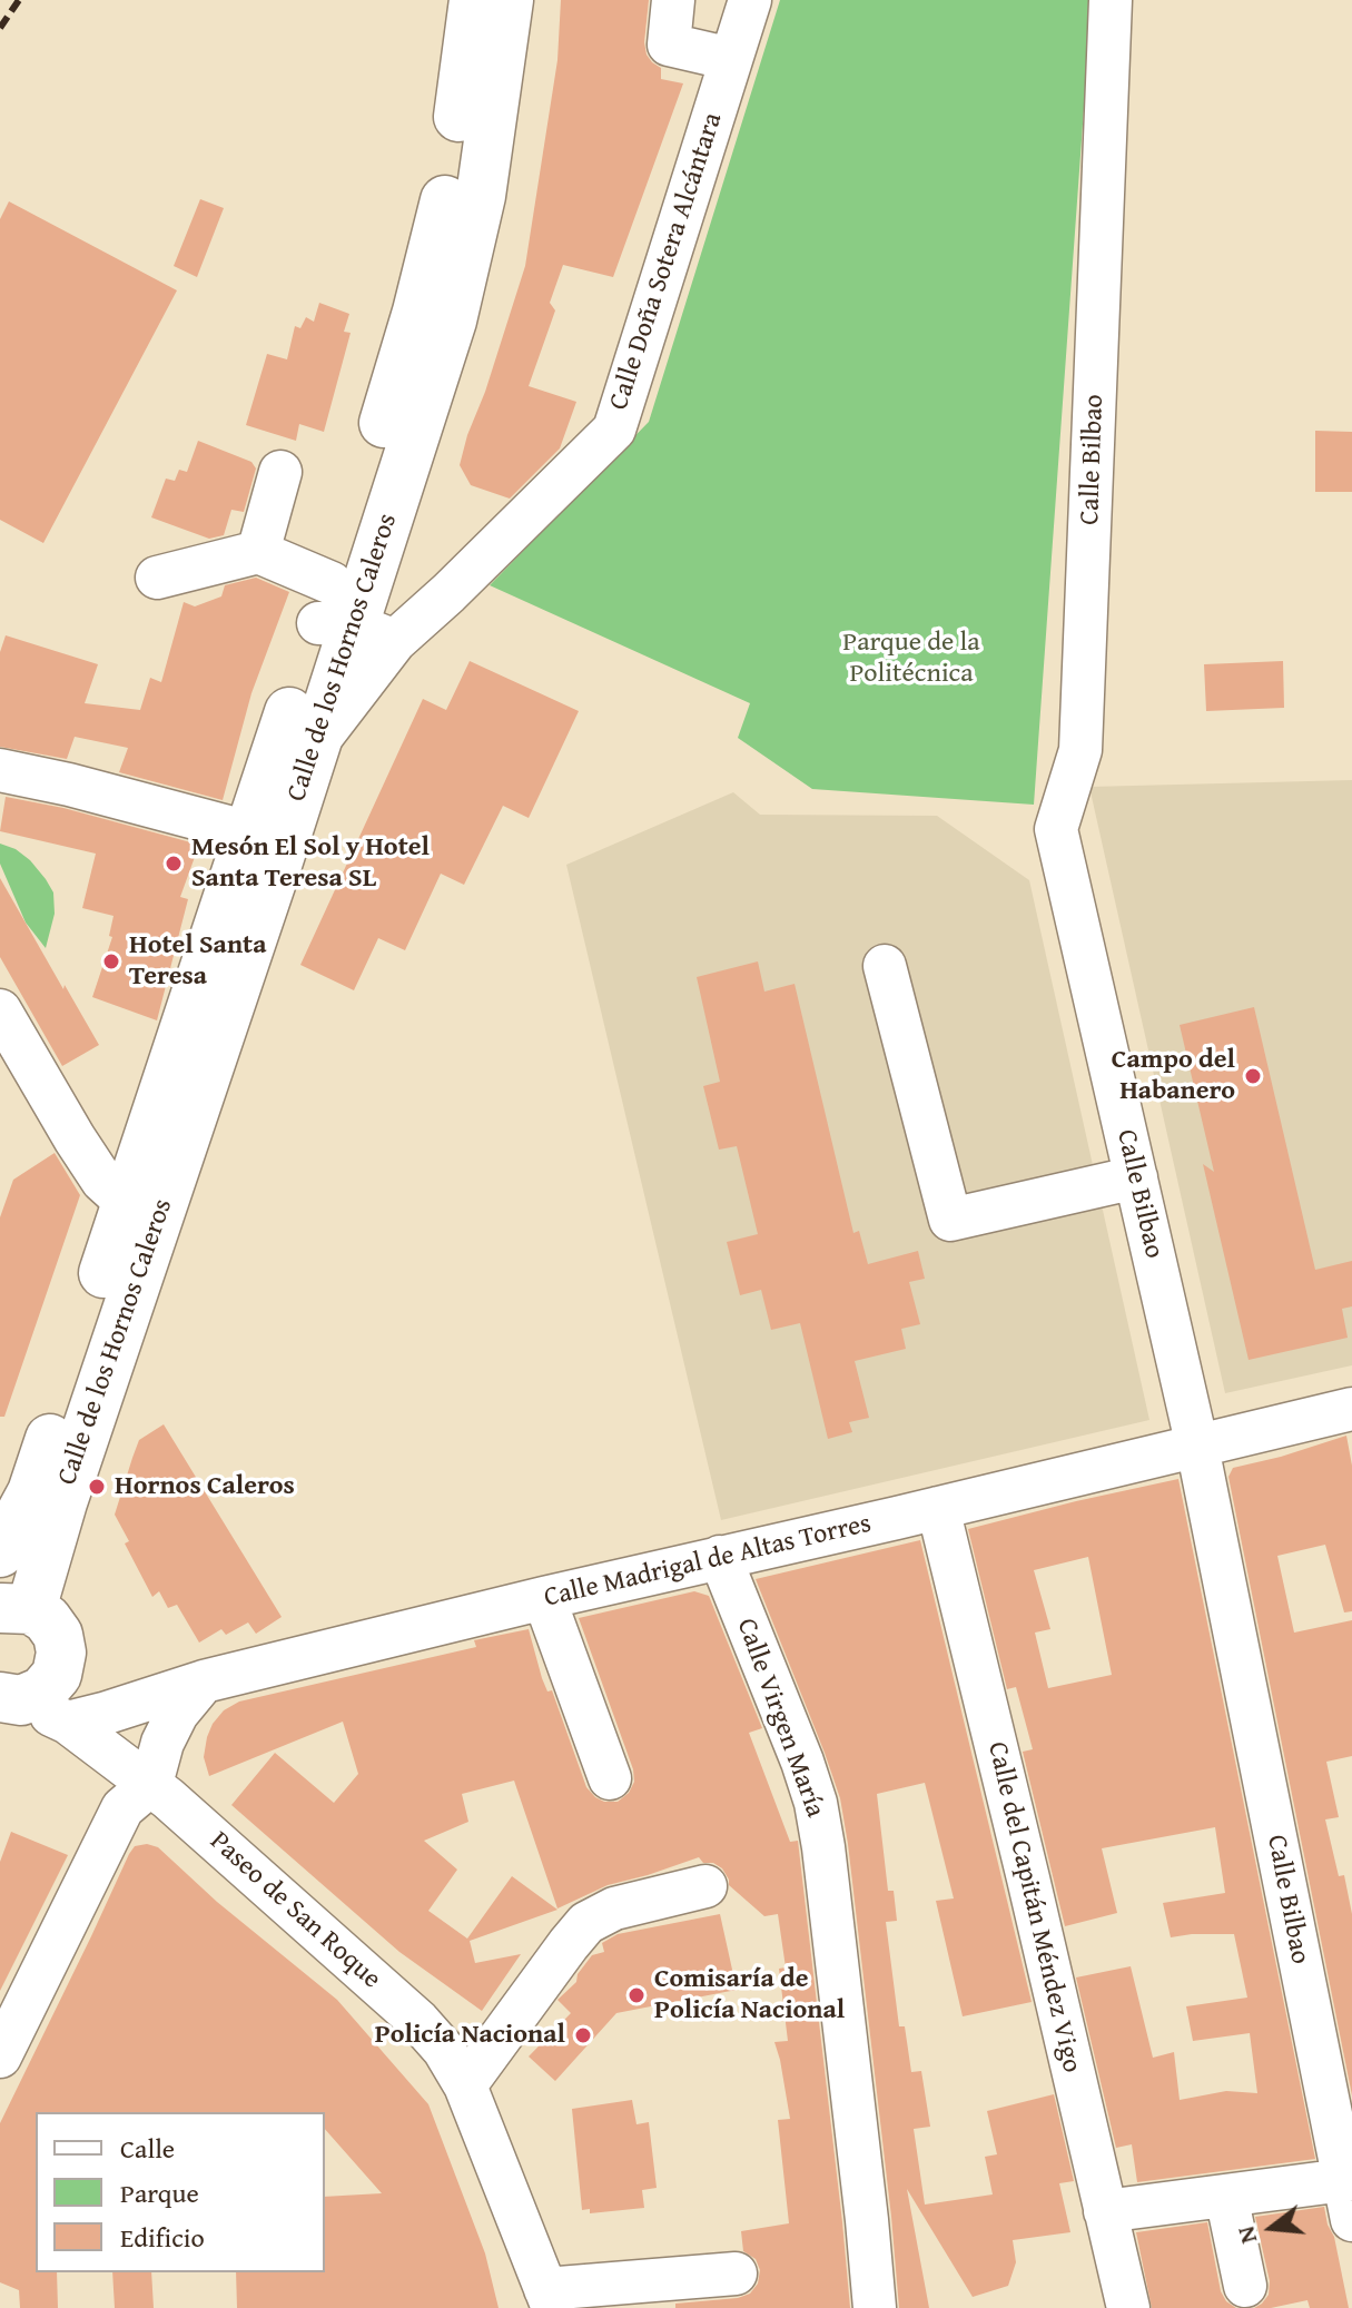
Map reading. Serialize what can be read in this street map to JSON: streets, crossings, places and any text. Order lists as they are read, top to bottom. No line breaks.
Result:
{"streets":{"main road":["Calle de los Hornos Caleros"],"street":["Calle Doña Sotera Alcántara","Calle Bilbao","Calle Madrigal de Altas Torres","Calle Virgen María","Calle del Capitán Méndez Vigo","Paseo de San Roque"]},"crossings":[["Calle Doña Sotera Alcántara","Calle de los Hornos Caleros"],["Calle Bilbao","Calle Madrigal de Altas Torres"],["Calle Madrigal de Altas Torres","Calle Virgen María"],["Calle Madrigal de Altas Torres","Calle del Capitán Méndez Vigo"],["Calle Madrigal de Altas Torres","Paseo de San Roque"]],"parks":["Parque de la Politécnica"],"places":["Mesón El Sol y Hotel Santa Teresa SL","Hotel Santa Teresa","Campo del Habanero","Hornos Caleros","Comisaría de Policía Nacional","Policía Nacional"],"legend":["Calle","Parque","Edificio"],"north":"left"}
